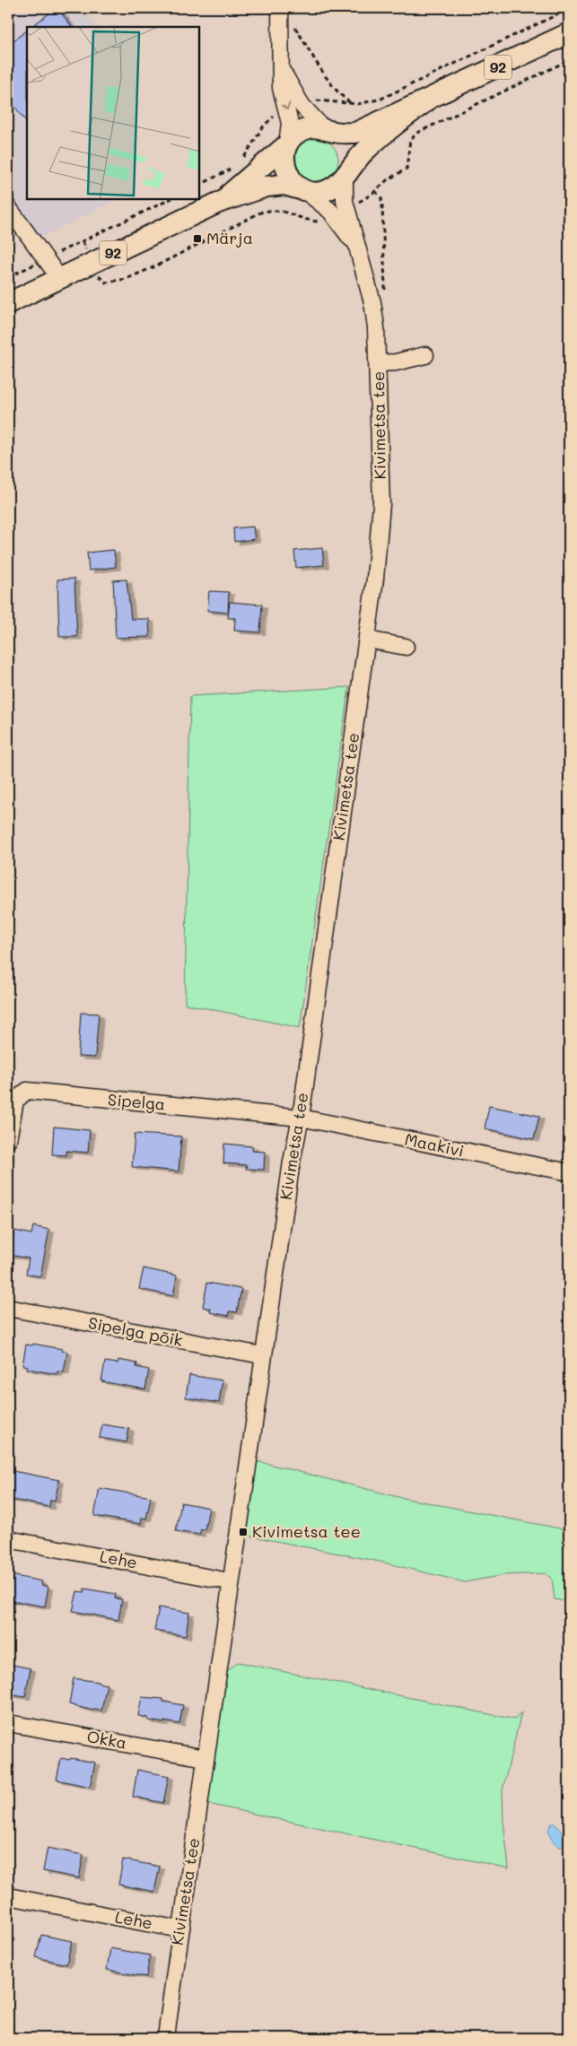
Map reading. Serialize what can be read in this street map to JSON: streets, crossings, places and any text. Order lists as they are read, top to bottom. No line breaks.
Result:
{"streets":{"main road":["92"],"street":["Kivimetsa tee","Sipelga","Maakivi","Sipelga põik","Lehe","Okka"]},"crossings":[["92","Kivimetsa tee"],["Kivimetsa tee","Sipelga"],["Kivimetsa tee","Maakivi"],["Kivimetsa tee","Sipelga põik"],["Kivimetsa tee","Lehe"],["Kivimetsa tee","Okka"],["Sipelga","Maakivi"]],"places":{"transit":["Märja","Kivimetsa tee"]}}
